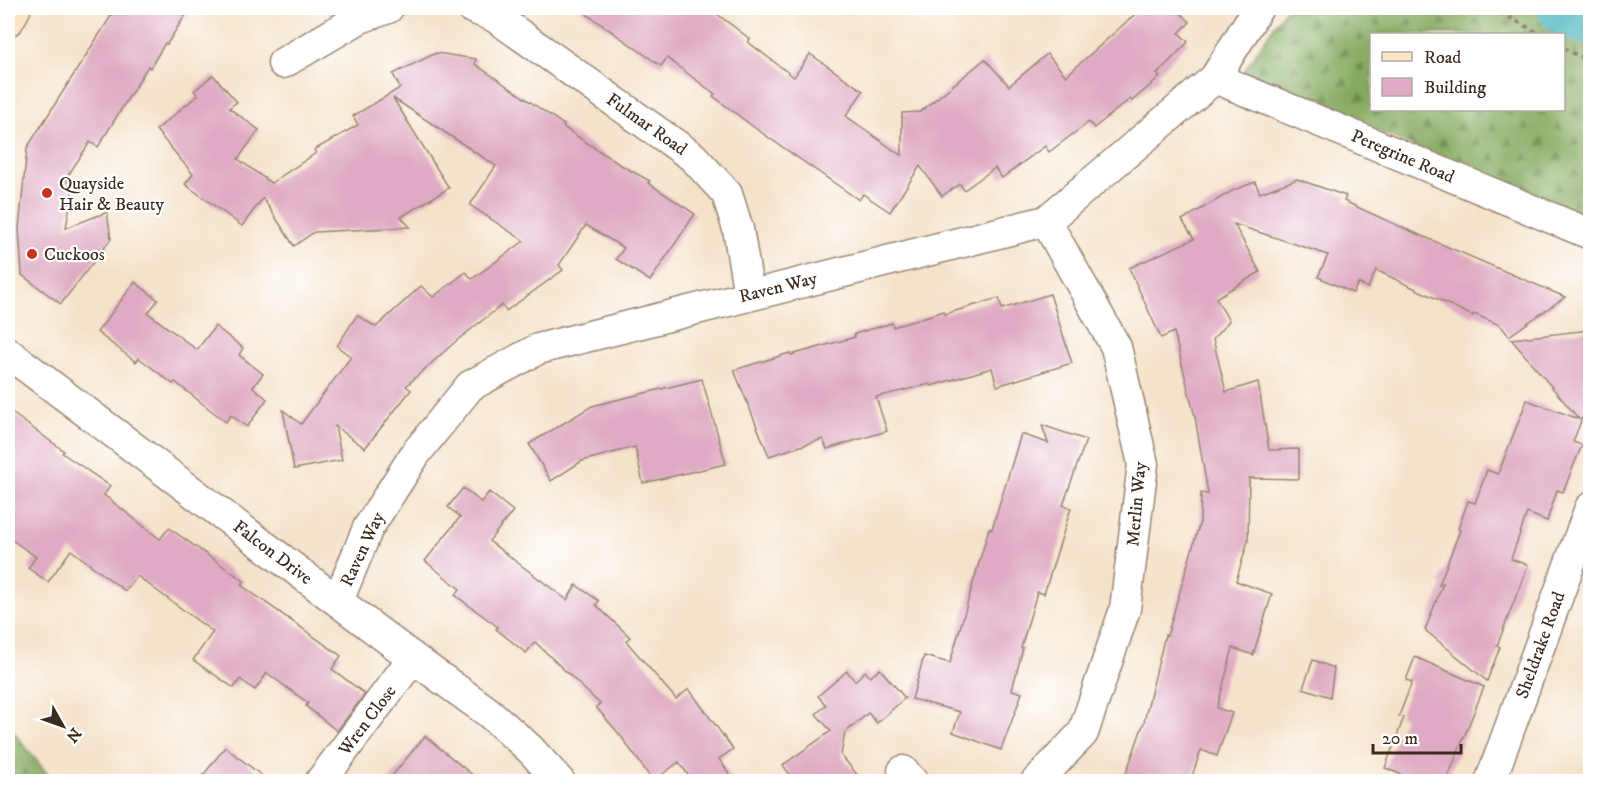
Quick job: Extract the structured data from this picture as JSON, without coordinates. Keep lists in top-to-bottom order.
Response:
{
  "streets": {
    "street": [
      "Fulmar Road",
      "Peregrine Road",
      "Raven Way",
      "Merlin Way",
      "Falcon Drive",
      "Sheldrake Road",
      "Wren Close"
    ]
  },
  "crossings": [
    ["Fulmar Road", "Raven Way"],
    ["Peregrine Road", "Raven Way"],
    ["Raven Way", "Merlin Way"],
    ["Raven Way", "Falcon Drive"],
    ["Falcon Drive", "Wren Close"]
  ],
  "places": ["Quayside Hair & Beauty", "Cuckoos"],
  "legend": ["Road", "Building"],
  "scale_bar": "20 m",
  "north": "bottom right"
}
